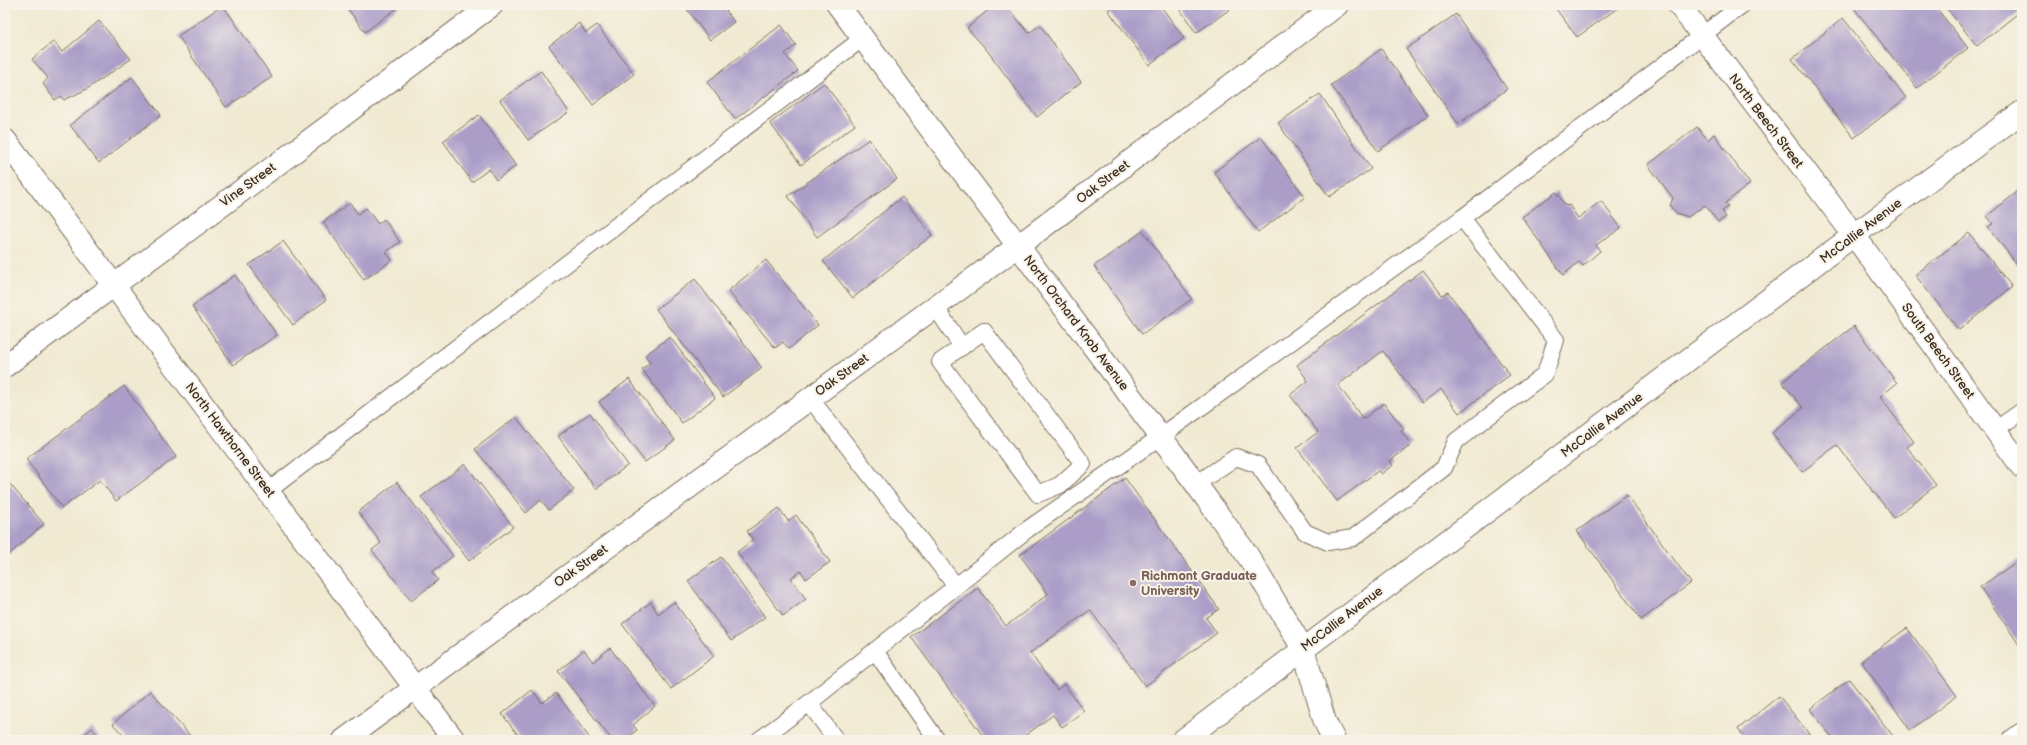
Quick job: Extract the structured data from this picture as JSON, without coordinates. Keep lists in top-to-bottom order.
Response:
{
  "streets": {
    "street": [
      "North Beech Street",
      "Oak Street",
      "Vine Street",
      "McCallie Avenue",
      "North Orchard Knob Avenue",
      "South Beech Street",
      "North Hawthorne Street"
    ]
  },
  "crossings": [
    ["North Beech Street", "McCallie Avenue"],
    ["North Beech Street", "South Beech Street"],
    ["Oak Street", "North Orchard Knob Avenue"],
    ["Oak Street", "North Hawthorne Street"],
    ["Vine Street", "North Hawthorne Street"],
    ["McCallie Avenue", "North Orchard Knob Avenue"],
    ["McCallie Avenue", "South Beech Street"]
  ],
  "places": ["Richmont Graduate University"]
}
